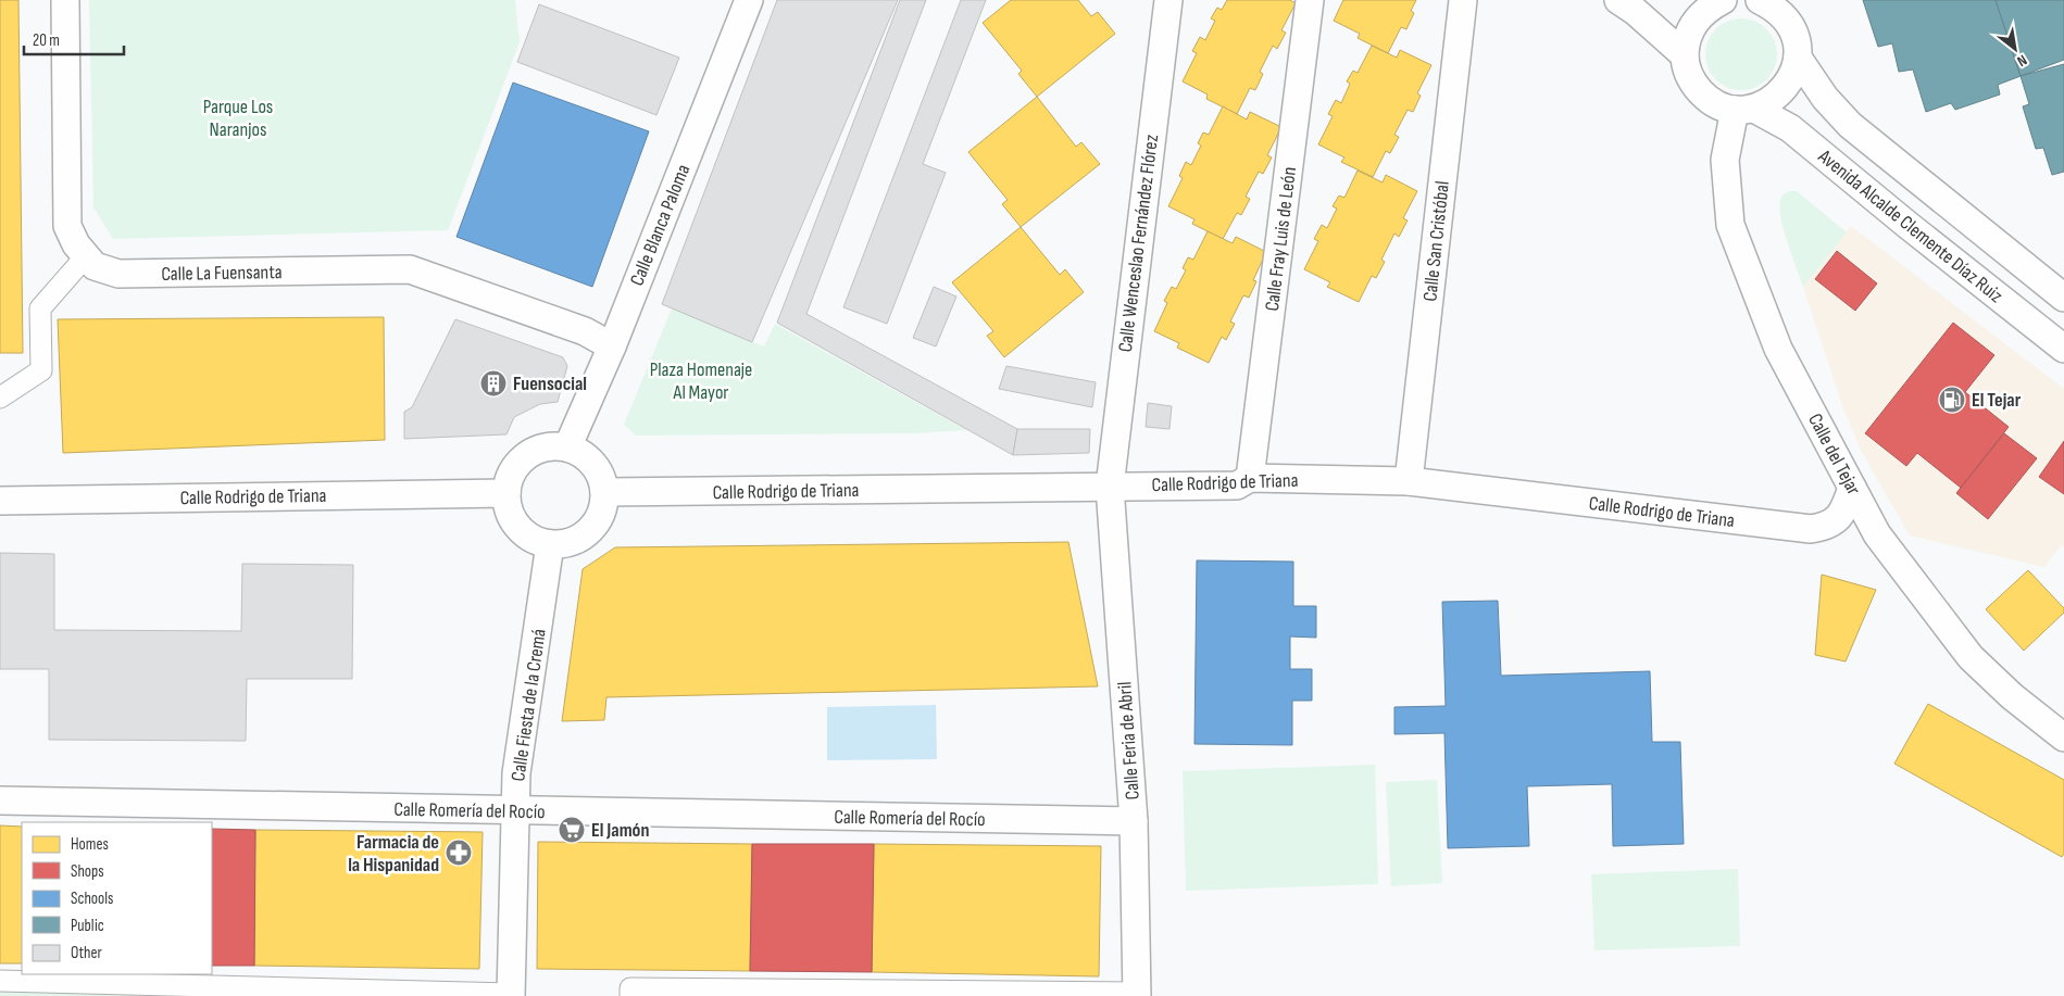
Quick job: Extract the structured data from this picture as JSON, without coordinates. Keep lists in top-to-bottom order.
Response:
{
  "streets": {
    "street": [
      "Calle Blanca Paloma",
      "Avenida Alcalde Clemente Díaz Ruiz",
      "Calle Fray Luis de León",
      "Calle San Cristóbal",
      "Calle Wenceslao Fernández Flórez",
      "Calle La Fuensanta",
      "Calle del Tejar",
      "Calle Rodrigo de Triana",
      "Calle Fiesta de la Cremá",
      "Calle Feria de Abril",
      "Calle Romería del Rocío"
    ]
  },
  "crossings": [
    ["Calle Blanca Paloma", "Calle La Fuensanta"],
    ["Calle Blanca Paloma", "Calle Rodrigo de Triana"],
    ["Calle Blanca Paloma", "Calle Fiesta de la Cremá"],
    ["Avenida Alcalde Clemente Díaz Ruiz", "Calle del Tejar"],
    ["Calle Fray Luis de León", "Calle Rodrigo de Triana"],
    ["Calle San Cristóbal", "Calle Rodrigo de Triana"],
    ["Calle Wenceslao Fernández Flórez", "Calle Rodrigo de Triana"],
    ["Calle Wenceslao Fernández Flórez", "Calle Feria de Abril"],
    ["Calle del Tejar", "Calle Rodrigo de Triana"],
    ["Calle Rodrigo de Triana", "Calle Fiesta de la Cremá"],
    ["Calle Rodrigo de Triana", "Calle Feria de Abril"],
    ["Calle Fiesta de la Cremá", "Calle Romería del Rocío"],
    ["Calle Feria de Abril", "Calle Romería del Rocío"]
  ],
  "parks": ["Parque Los Naranjos", "Plaza Homenaje Al Mayor"],
  "places": {
    "building": ["Fuensocial"],
    "fuel station": ["El Tejar"],
    "supermarket": ["El Jamón"],
    "pharmacy": ["Farmacia de la Hispanidad"]
  },
  "legend": [
    "Homes",
    "Shops",
    "Schools",
    "Public",
    "Other"
  ],
  "scale_bar": "20 m",
  "north": "bottom right"
}
